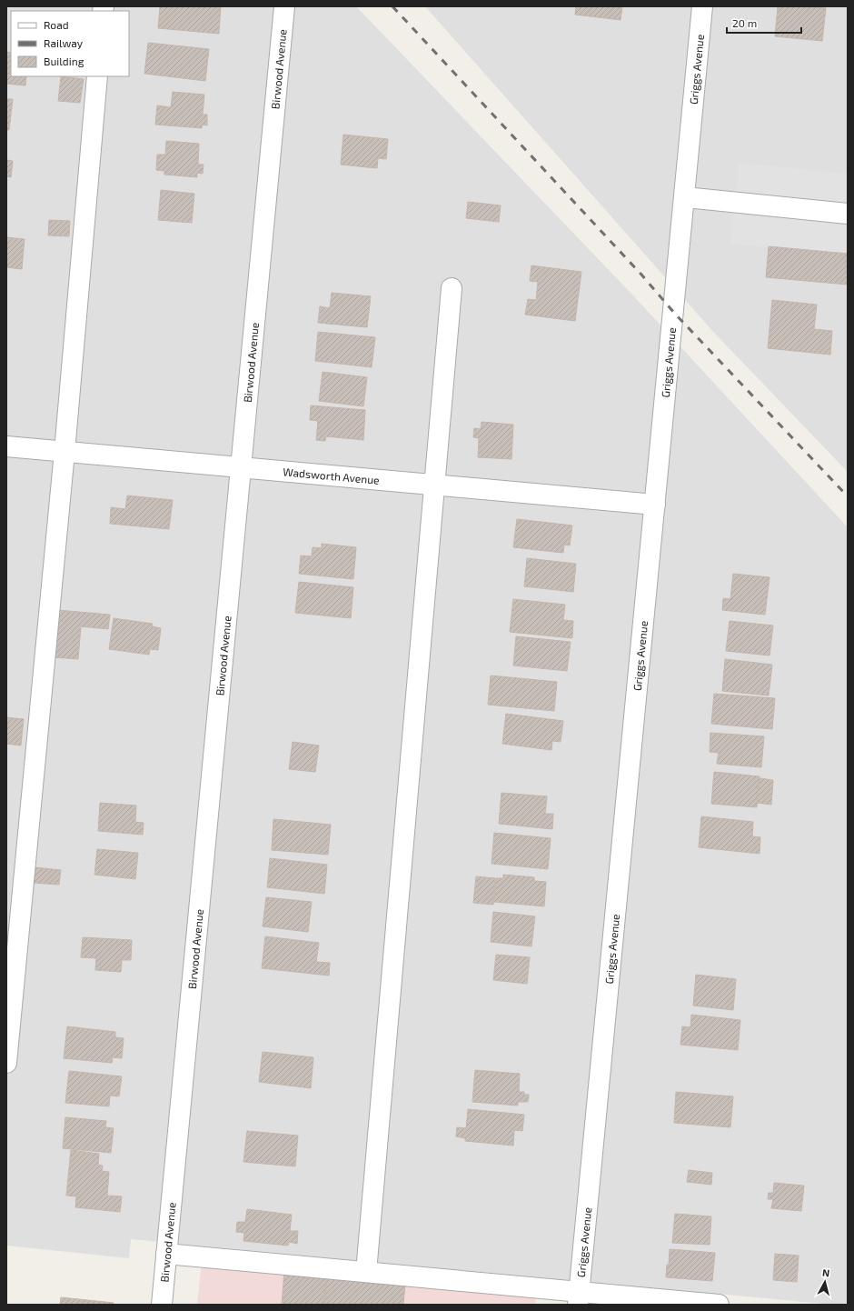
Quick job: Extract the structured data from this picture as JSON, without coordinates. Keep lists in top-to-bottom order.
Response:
{
  "streets": {
    "street": ["Birwood Avenue", "Griggs Avenue", "Wadsworth Avenue"]
  },
  "crossings": [
    ["Birwood Avenue", "Wadsworth Avenue"],
    ["Griggs Avenue", "Wadsworth Avenue"]
  ],
  "legend": ["Road", "Railway", "Building"],
  "scale_bar": "20 m",
  "north": "top"
}
